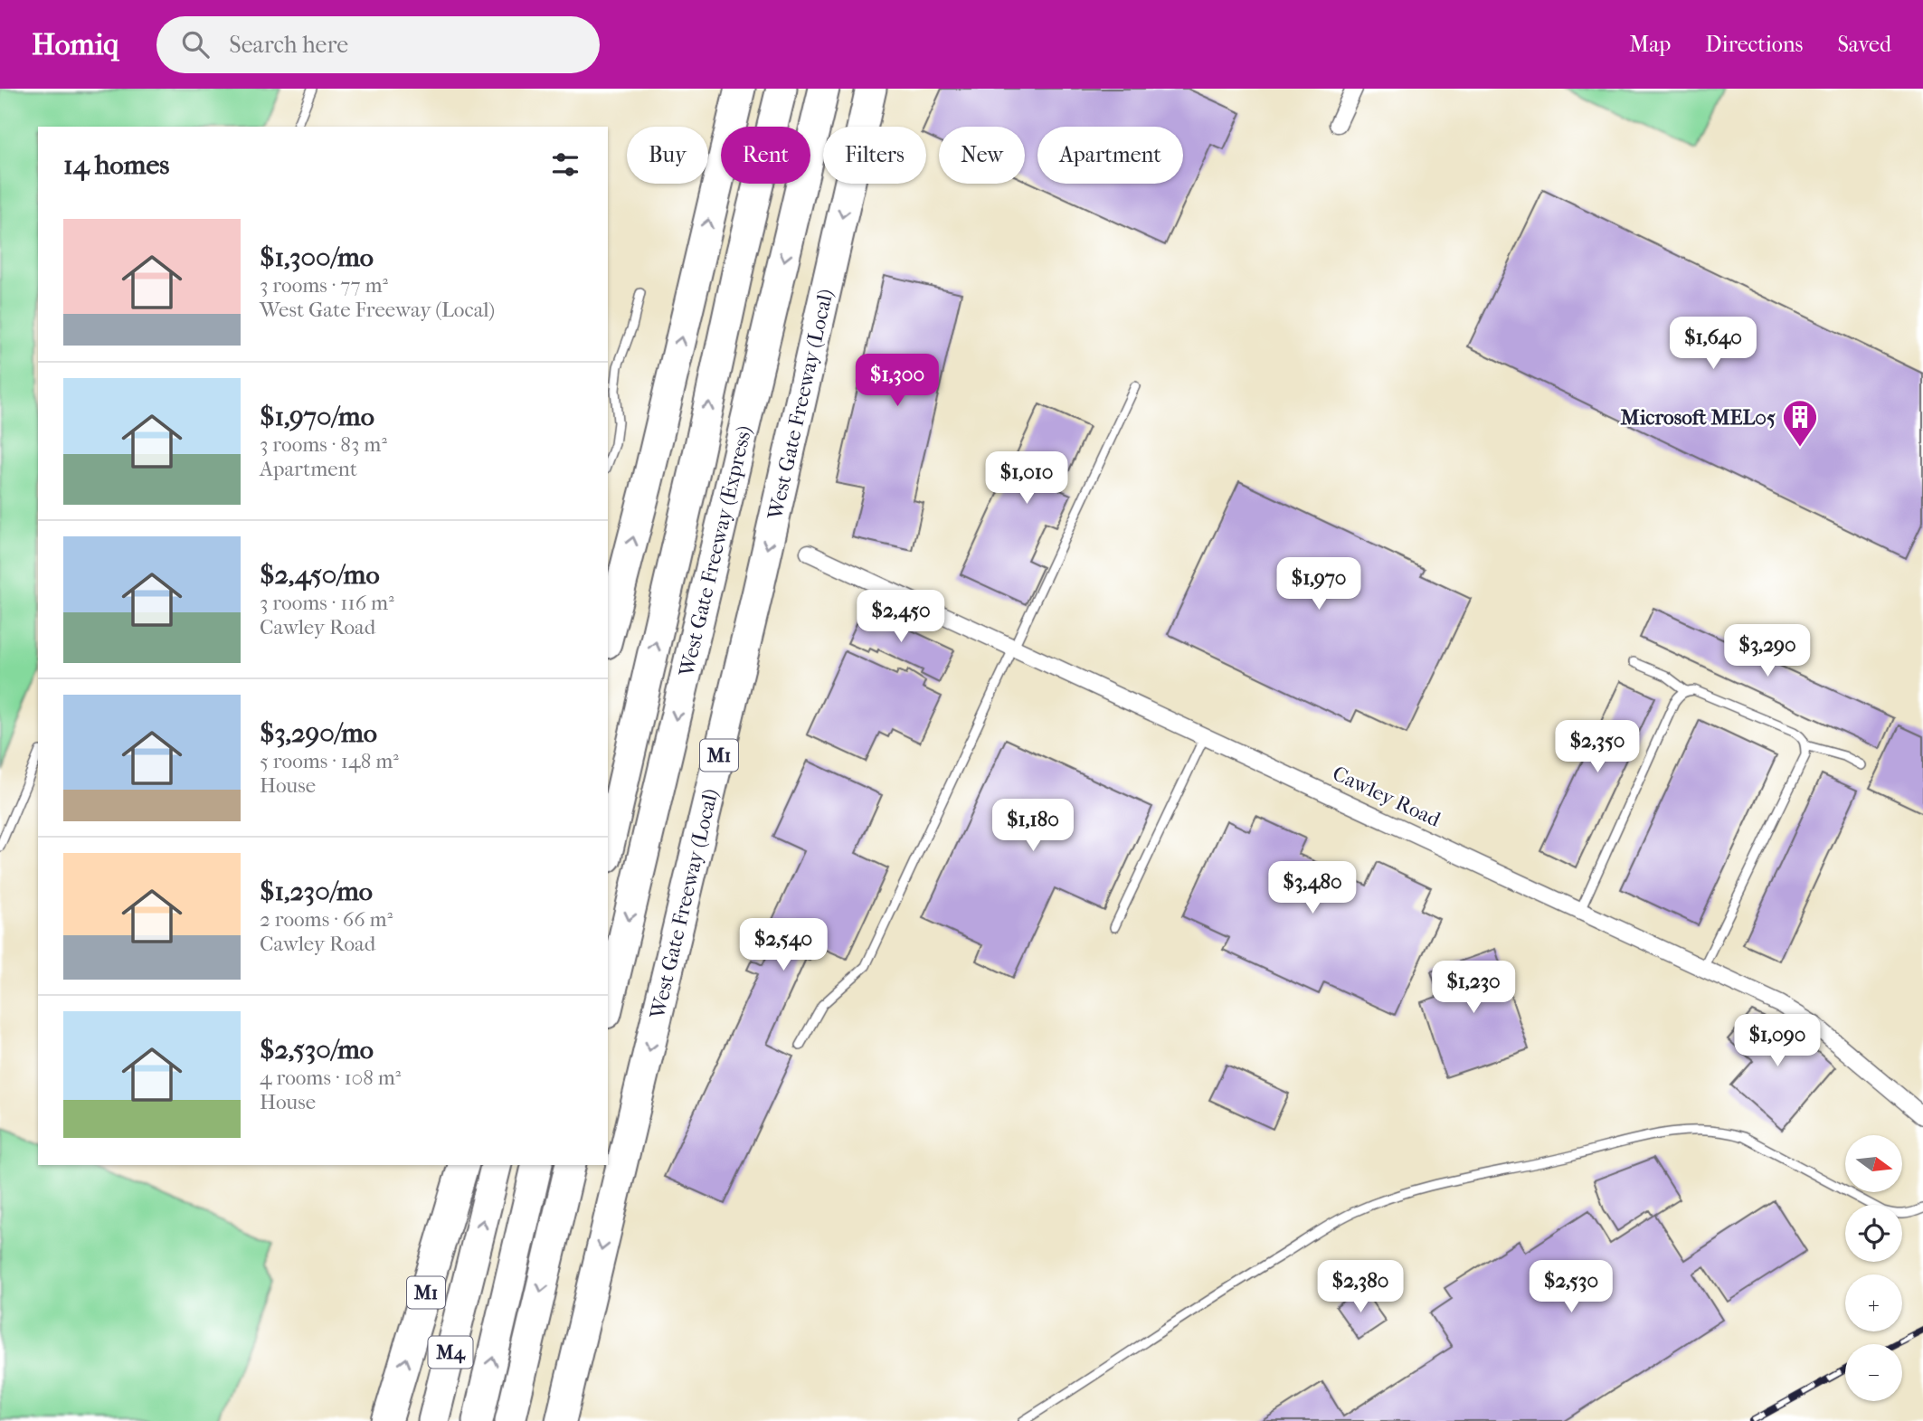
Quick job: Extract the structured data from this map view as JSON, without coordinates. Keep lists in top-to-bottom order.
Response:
{
  "streets": {
    "highway": [
      "West Gate Freeway (Local)",
      "West Gate Freeway (Express)",
      "M1",
      "M4"
    ],
    "street": ["Cawley Road"]
  },
  "places": {
    "building": ["Microsoft MEL05"]
  },
  "north": "right",
  "page": {
    "header": "Homiq",
    "search": "Search here",
    "nav": ["Map", "Directions", "Saved"],
    "chip": [
      "Buy",
      "Rent",
      "Filters",
      "New",
      "Apartment"
    ],
    "heading": "14 homes",
    "list": [
      {
        "name": "$1,300/mo",
        "note": "3 rooms · 77 m² · West Gate Freeway (Local)"
      },
      {
        "name": "$1,970/mo",
        "note": "3 rooms · 83 m² · Apartment"
      },
      {
        "name": "$2,450/mo",
        "note": "3 rooms · 116 m² · Cawley Road"
      },
      {
        "name": "$3,290/mo",
        "note": "5 rooms · 148 m² · House"
      },
      {
        "name": "$1,230/mo",
        "note": "2 rooms · 66 m² · Cawley Road"
      },
      {
        "name": "$2,530/mo",
        "note": "4 rooms · 108 m² · House"
      }
    ],
    "price": [
      "$1,640",
      "$1,300",
      "$1,010",
      "$1,970",
      "$2,450",
      "$3,290",
      "$2,350",
      "$1,180",
      "$3,480",
      "$2,540",
      "$1,230",
      "$1,090",
      "$2,380",
      "$2,530"
    ],
    "map_buttons": ["+", "−"]
  }
}
